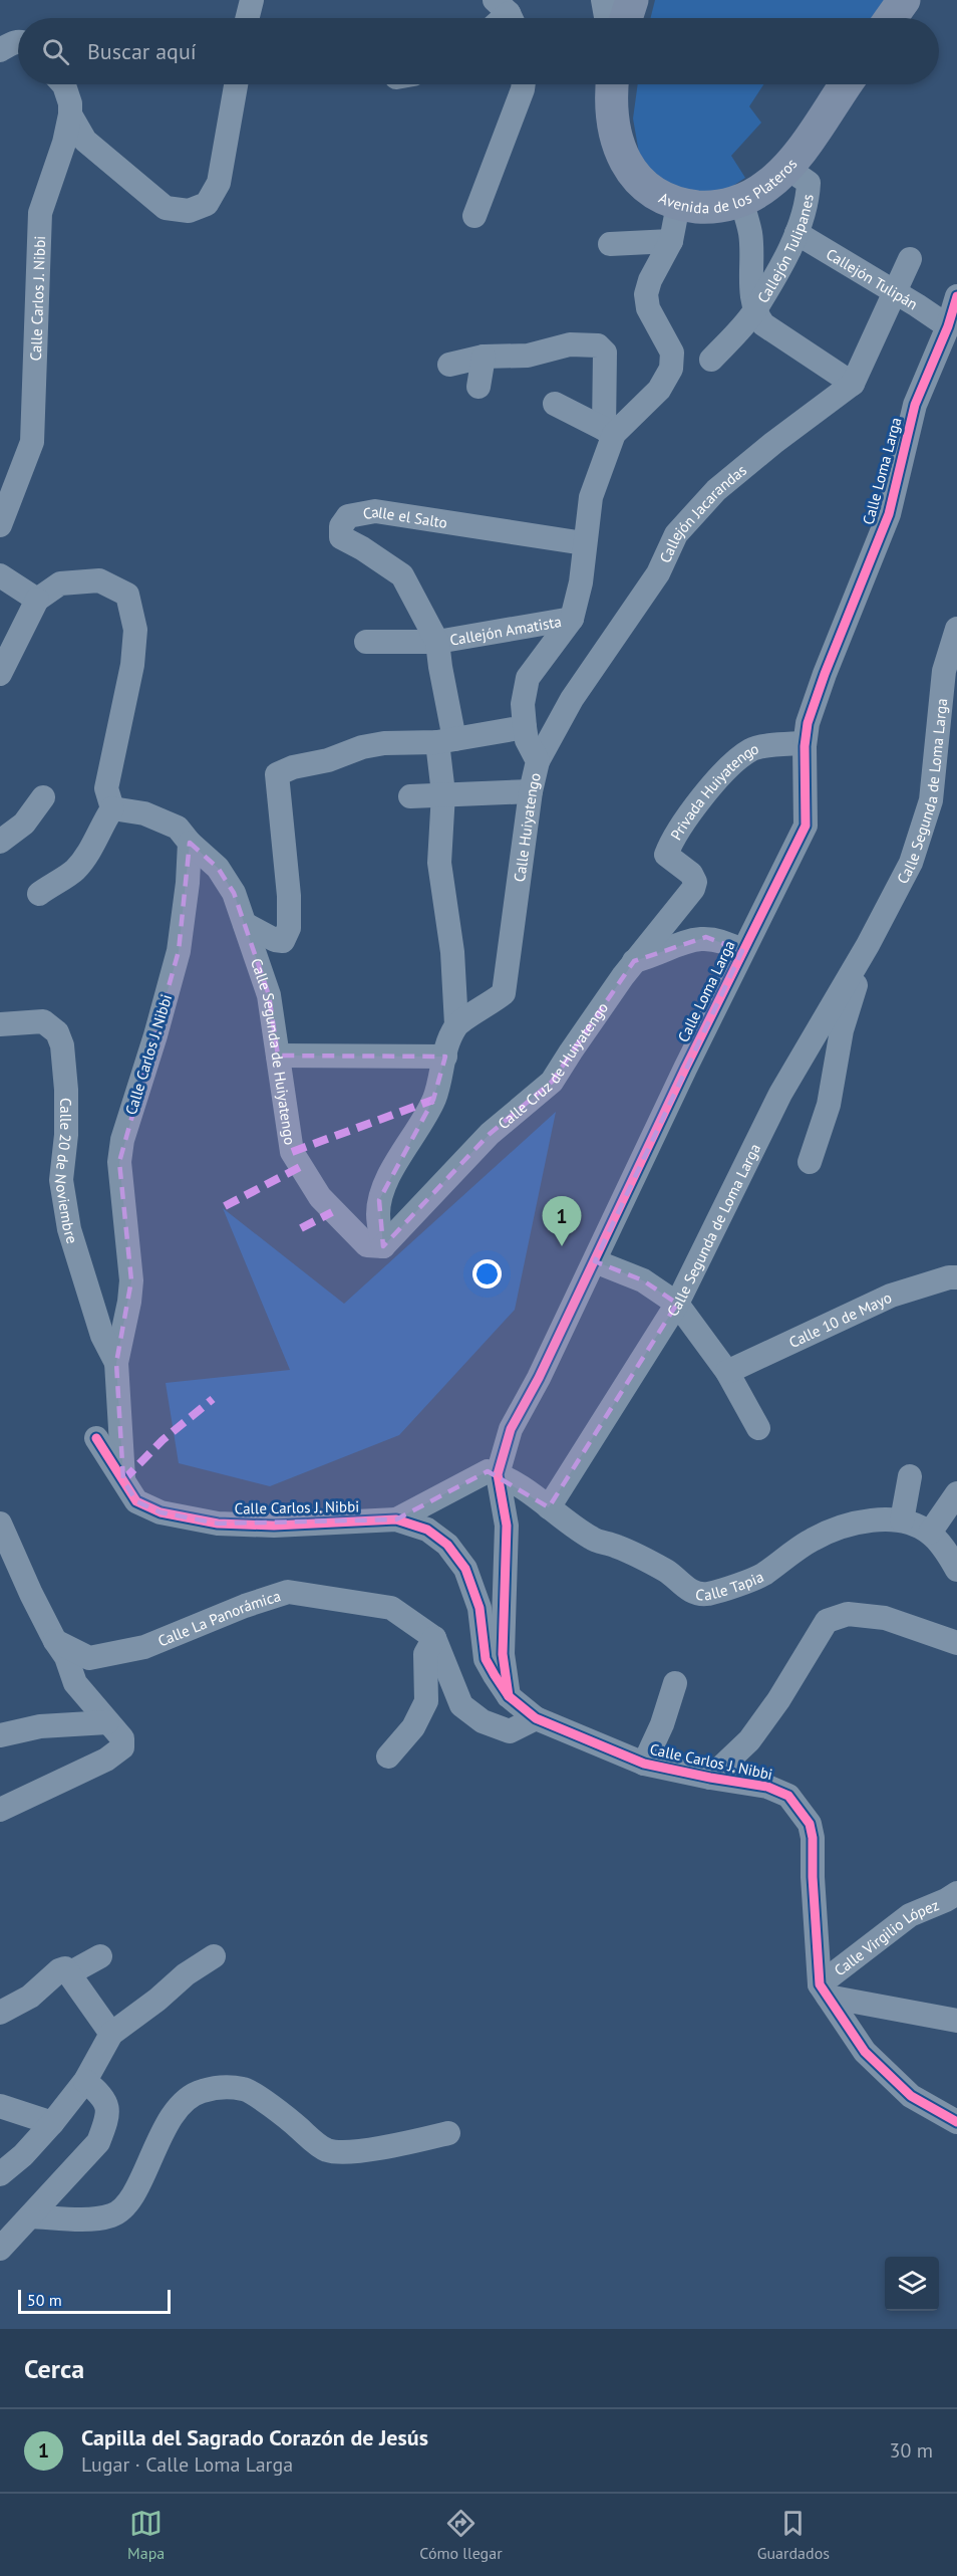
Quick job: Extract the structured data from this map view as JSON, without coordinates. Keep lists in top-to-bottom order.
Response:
{
  "streets": {
    "main road": ["Avenida de los Plateros"],
    "street": [
      "Callejón Tulipanes",
      "Callejón Tulipán",
      "Calle Carlos J. Nibbi",
      "Calle Loma Larga",
      "Callejón Jacarandas",
      "Calle el Salto",
      "Callejón Amatista",
      "Calle Segunda de Loma Larga",
      "Privada Huiyatengo",
      "Calle Huiyatengo",
      "Calle Segunda de Huiyatengo",
      "Calle Cruz de Huiyatengo",
      "Calle 20 de Noviembre",
      "Calle 10 de Mayo",
      "Calle Tapia",
      "Calle La Panorámica",
      "Calle Virgilio López"
    ]
  },
  "crossings": [
    ["Avenida de los Plateros", "Callejón Tulipanes"],
    ["Avenida de los Plateros", "Calle Huiyatengo"],
    ["Callejón Tulipanes", "Callejón Tulipán"],
    ["Callejón Tulipán", "Calle Loma Larga"],
    ["Callejón Tulipán", "Callejón Jacarandas"],
    ["Calle Carlos J. Nibbi", "Calle Loma Larga"],
    ["Calle Carlos J. Nibbi", "Calle 20 de Noviembre"],
    ["Calle Carlos J. Nibbi", "Calle Virgilio López"],
    ["Calle Loma Larga", "Privada Huiyatengo"],
    ["Calle Loma Larga", "Calle Tapia"],
    ["Callejón Jacarandas", "Calle Huiyatengo"],
    ["Calle el Salto", "Callejón Amatista"],
    ["Calle el Salto", "Calle Huiyatengo"],
    ["Callejón Amatista", "Calle Huiyatengo"],
    ["Calle Segunda de Loma Larga", "Calle Tapia"],
    ["Privada Huiyatengo", "Calle Cruz de Huiyatengo"],
    ["Calle Segunda de Huiyatengo", "Calle Cruz de Huiyatengo"]
  ],
  "scale_bar": "50 m",
  "page": {
    "search": "Buscar aquí",
    "pins": "1",
    "scale": "50 m",
    "heading": "Cerca",
    "list": [
      {
        "mark": "1",
        "name": "Capilla del Sagrado Corazón de Jesús",
        "note": "Lugar · Calle Loma Larga",
        "value": "30 m"
      }
    ],
    "nav": ["Mapa", "Cómo llegar", "Guardados"]
  }
}
